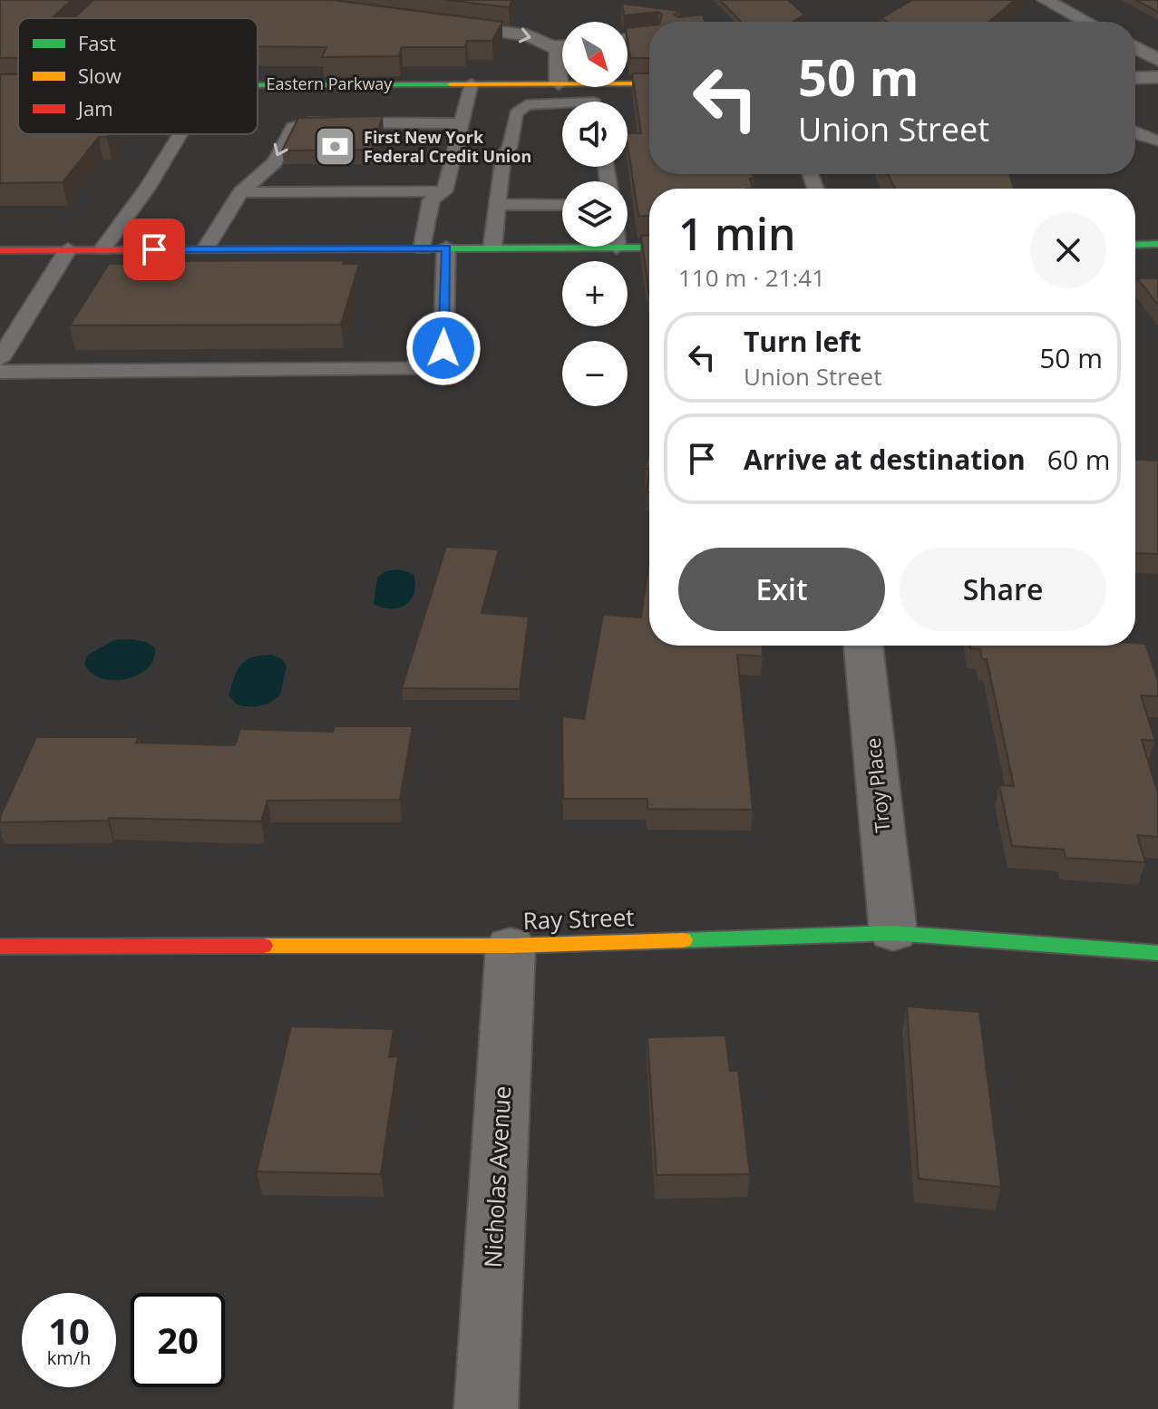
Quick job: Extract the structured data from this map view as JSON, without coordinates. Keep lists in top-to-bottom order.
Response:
{
  "streets": {
    "street": [
      "Eastern Parkway",
      "Troy Place",
      "Ray Street",
      "Nicholas Avenue"
    ]
  },
  "crossings": [
    ["Troy Place", "Ray Street"],
    ["Ray Street", "Nicholas Avenue"]
  ],
  "places": {
    "bank": ["First New York Federal Credit Union"]
  },
  "legend": ["Fast", "Slow", "Jam"],
  "north": "bottom right",
  "page": {
    "map_buttons": ["+", "−"],
    "turn": ["50 m", "Union Street"],
    "heading": ["1 min", "110 m · 21:41"],
    "list": [
      {
        "name": "Turn left",
        "note": "Union Street",
        "value": "50 m"
      },
      {
        "name": "Arrive at destination",
        "value": "60 m"
      }
    ],
    "buttons": ["Exit", "Share"],
    "speed": "10 km/h",
    "limit": "20"
  }
}
